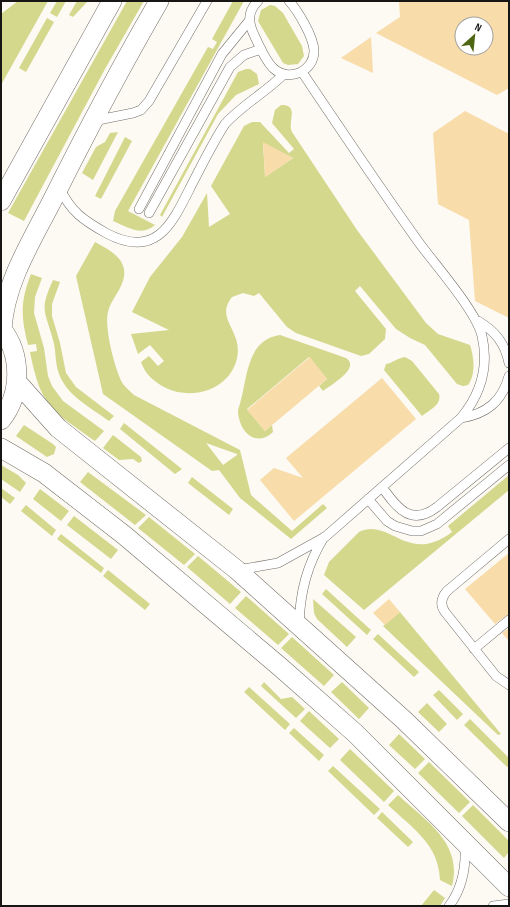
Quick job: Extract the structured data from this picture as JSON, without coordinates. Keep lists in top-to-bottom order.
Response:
{
  "north": "top right"
}
